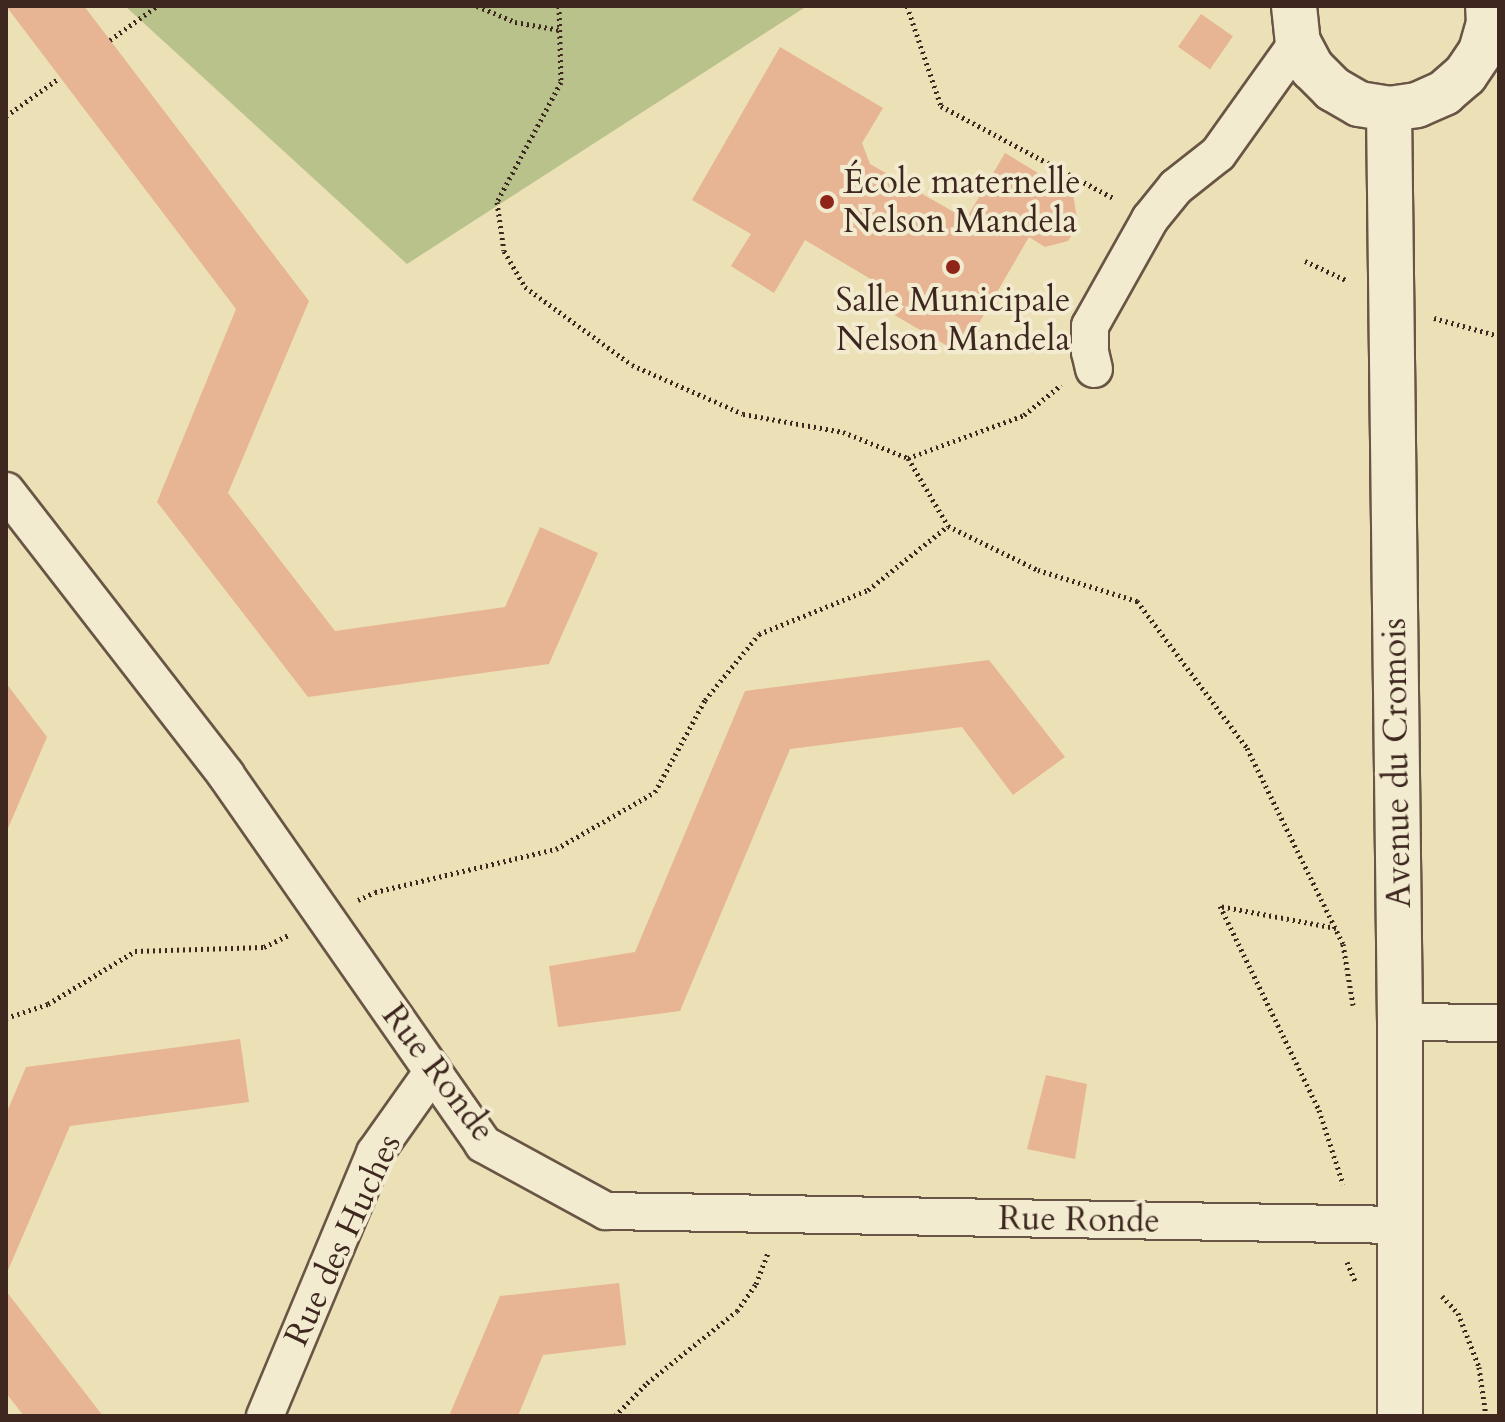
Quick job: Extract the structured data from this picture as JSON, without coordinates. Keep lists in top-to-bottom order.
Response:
{
  "streets": {
    "street": ["Avenue du Cromois", "Rue Ronde", "Rue des Huches"]
  },
  "crossings": [
    ["Avenue du Cromois", "Rue Ronde"],
    ["Rue Ronde", "Rue des Huches"]
  ],
  "places": ["École maternelle Nelson Mandela", "Salle Municipale Nelson Mandela"]
}
